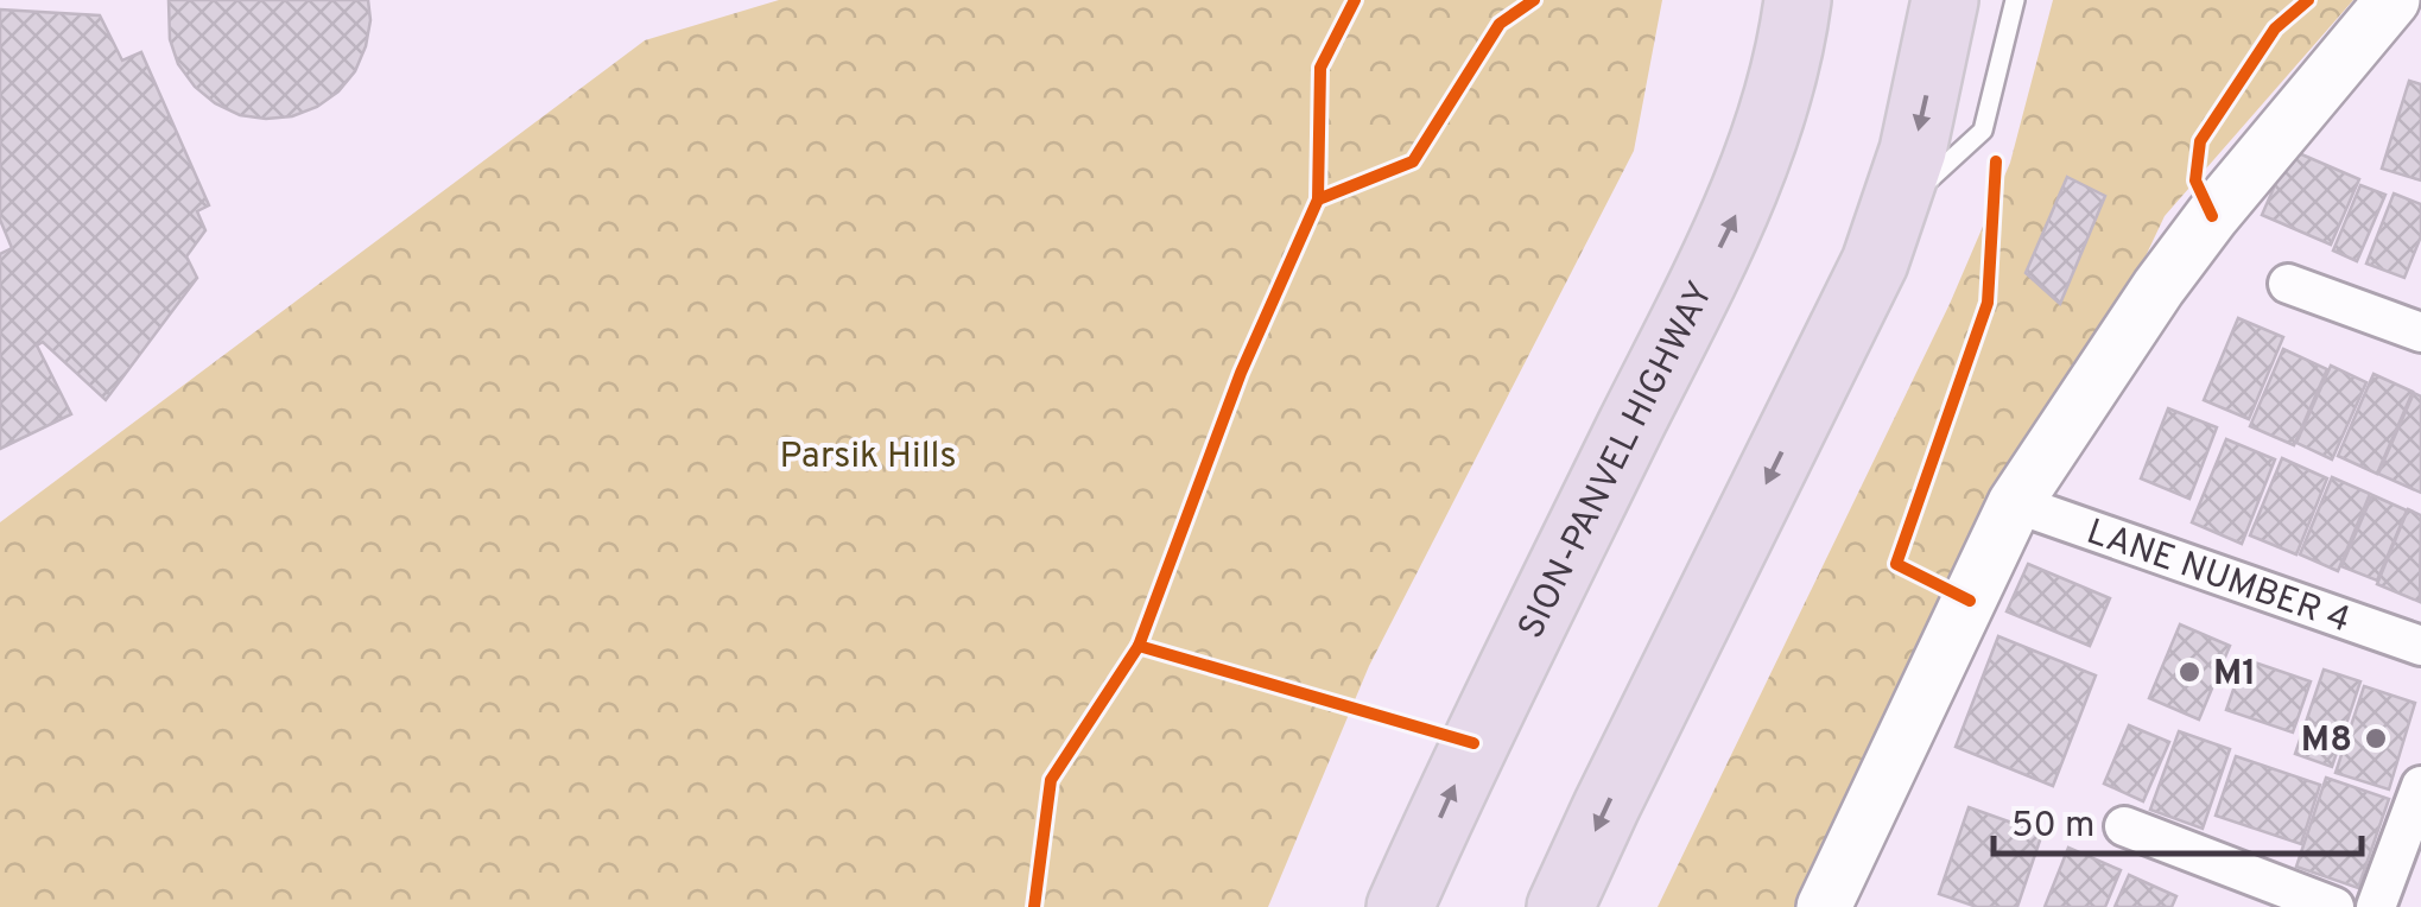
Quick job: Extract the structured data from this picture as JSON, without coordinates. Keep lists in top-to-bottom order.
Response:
{
  "streets": {
    "highway": ["SION-PANVEL HIGHWAY"],
    "street": ["LANE NUMBER 4"]
  },
  "parks": ["Parsik Hills"],
  "places": ["M1", "M8"],
  "scale_bar": "50 m"
}
